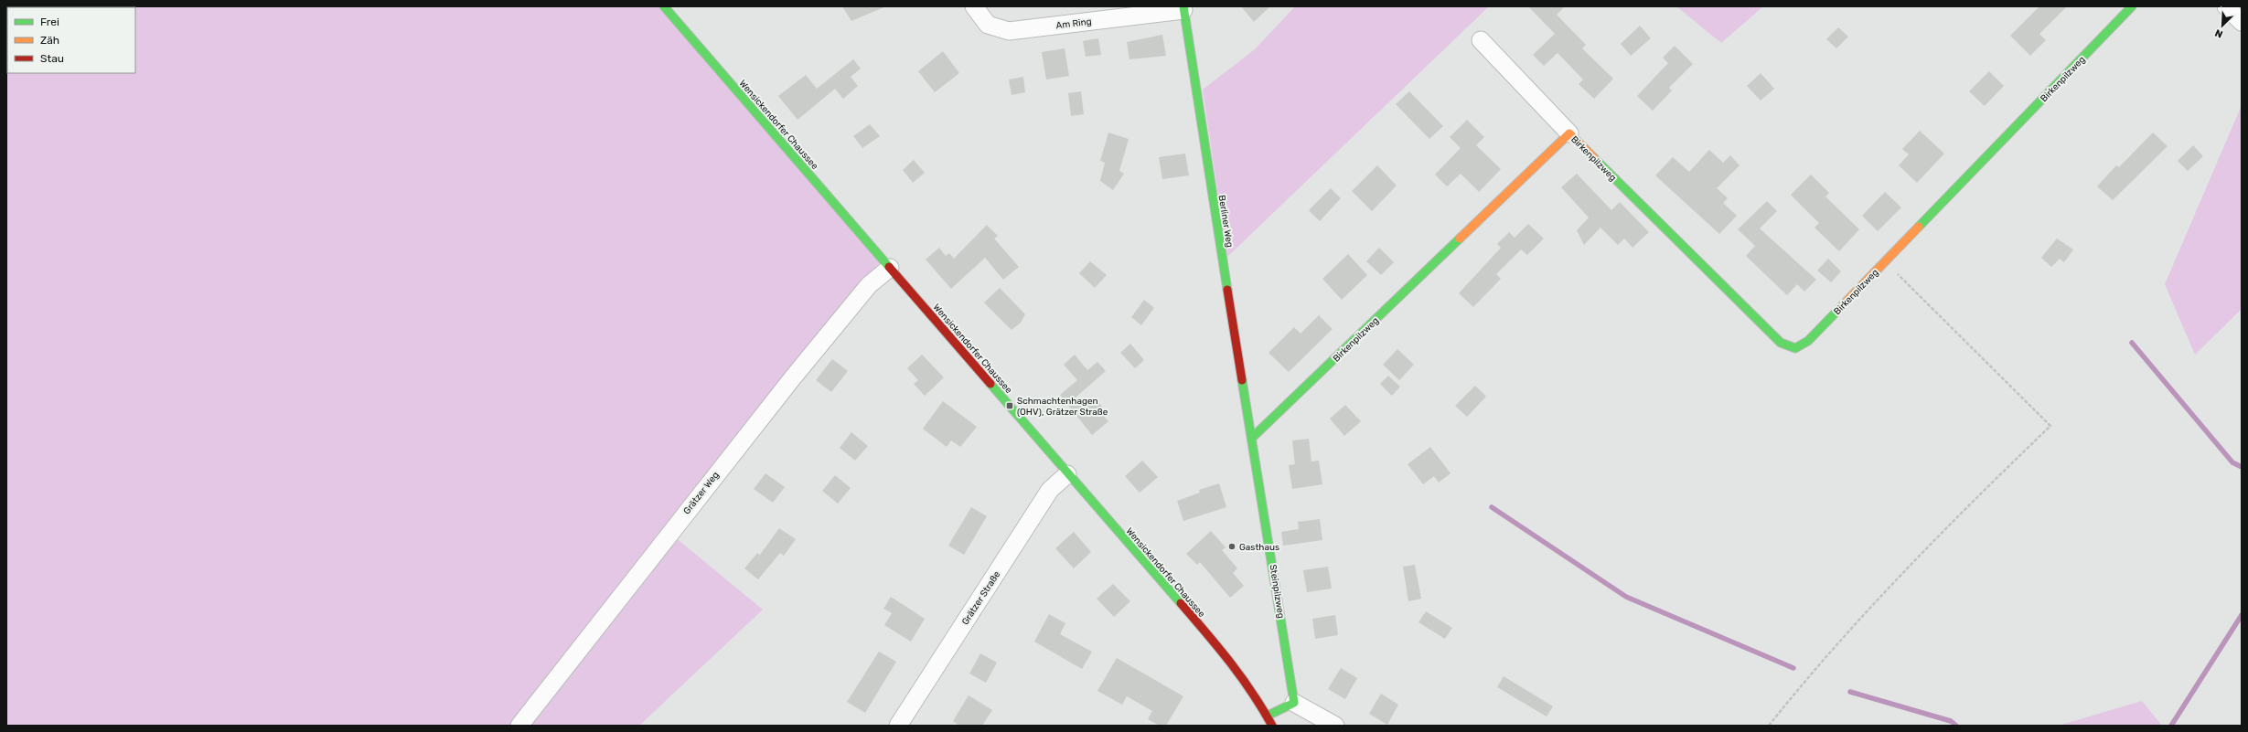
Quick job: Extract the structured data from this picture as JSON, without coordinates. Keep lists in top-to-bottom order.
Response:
{
  "streets": {
    "street": [
      "Am Ring",
      "Birkenpilzweg",
      "Wensickendorfer Chaussee",
      "Berliner Weg",
      "Grätzer Weg",
      "Steinpilzweg",
      "Grätzer Straße"
    ]
  },
  "crossings": [
    ["Am Ring", "Berliner Weg"],
    ["Birkenpilzweg", "Berliner Weg"],
    ["Birkenpilzweg", "Steinpilzweg"],
    ["Wensickendorfer Chaussee", "Grätzer Weg"],
    ["Wensickendorfer Chaussee", "Grätzer Straße"],
    ["Berliner Weg", "Steinpilzweg"]
  ],
  "places": {
    "transit": ["Schmachtenhagen (OHV), Grätzer Straße"],
    "other": ["Gasthaus"]
  },
  "legend": ["Frei", "Zäh", "Stau"],
  "north": "bottom left"
}
